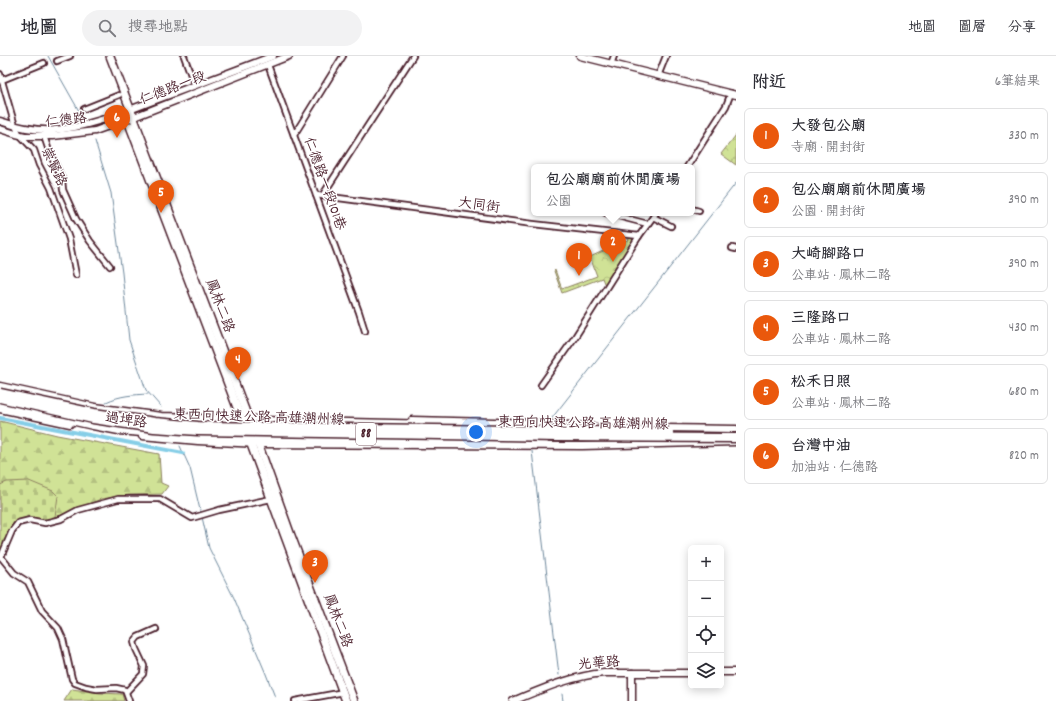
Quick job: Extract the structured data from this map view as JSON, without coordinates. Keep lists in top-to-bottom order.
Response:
{
  "streets": {
    "highway": ["東西向快速公路 高雄潮州線", "88"],
    "main road": [
      "仁德路一段",
      "仁德路",
      "鳳林二路",
      "過埤路",
      "光華路"
    ],
    "street": ["崇賢路", "仁德路一段101巷", "大同街"]
  },
  "crossings": [
    ["仁德路一段", "仁德路"],
    ["仁德路一段", "仁德路一段101巷"],
    ["仁德路一段", "鳳林二路"],
    ["仁德路", "崇賢路"],
    ["仁德路", "鳳林二路"],
    ["仁德路一段101巷", "大同街"],
    ["鳳林二路", "過埤路"],
    ["東西向快速公路 高雄潮州線", "過埤路"]
  ],
  "page": {
    "header": "地圖",
    "search": "搜尋地點",
    "nav": ["地圖", "圖層", "分享"],
    "heading": ["附近", "6筆結果"],
    "pins": [
      "6",
      "5",
      "2",
      "1",
      "4",
      "3"
    ],
    "list": [
      {
        "mark": "1",
        "name": "大發包公廟",
        "note": "寺廟 · 開封街",
        "value": "330 m"
      },
      {
        "mark": "2",
        "name": "包公廟廟前休閒廣場",
        "note": "公園 · 開封街",
        "value": "390 m"
      },
      {
        "mark": "3",
        "name": "大崎腳路口",
        "note": "公車站 · 鳳林二路",
        "value": "390 m"
      },
      {
        "mark": "4",
        "name": "三隆路口",
        "note": "公車站 · 鳳林二路",
        "value": "430 m"
      },
      {
        "mark": "5",
        "name": "松禾日照",
        "note": "公車站 · 鳳林二路",
        "value": "680 m"
      },
      {
        "mark": "6",
        "name": "台灣中油",
        "note": "加油站 · 仁德路",
        "value": "820 m"
      }
    ],
    "popup": ["包公廟廟前休閒廣場", "公園"],
    "map_buttons": ["+", "−"]
  }
}
